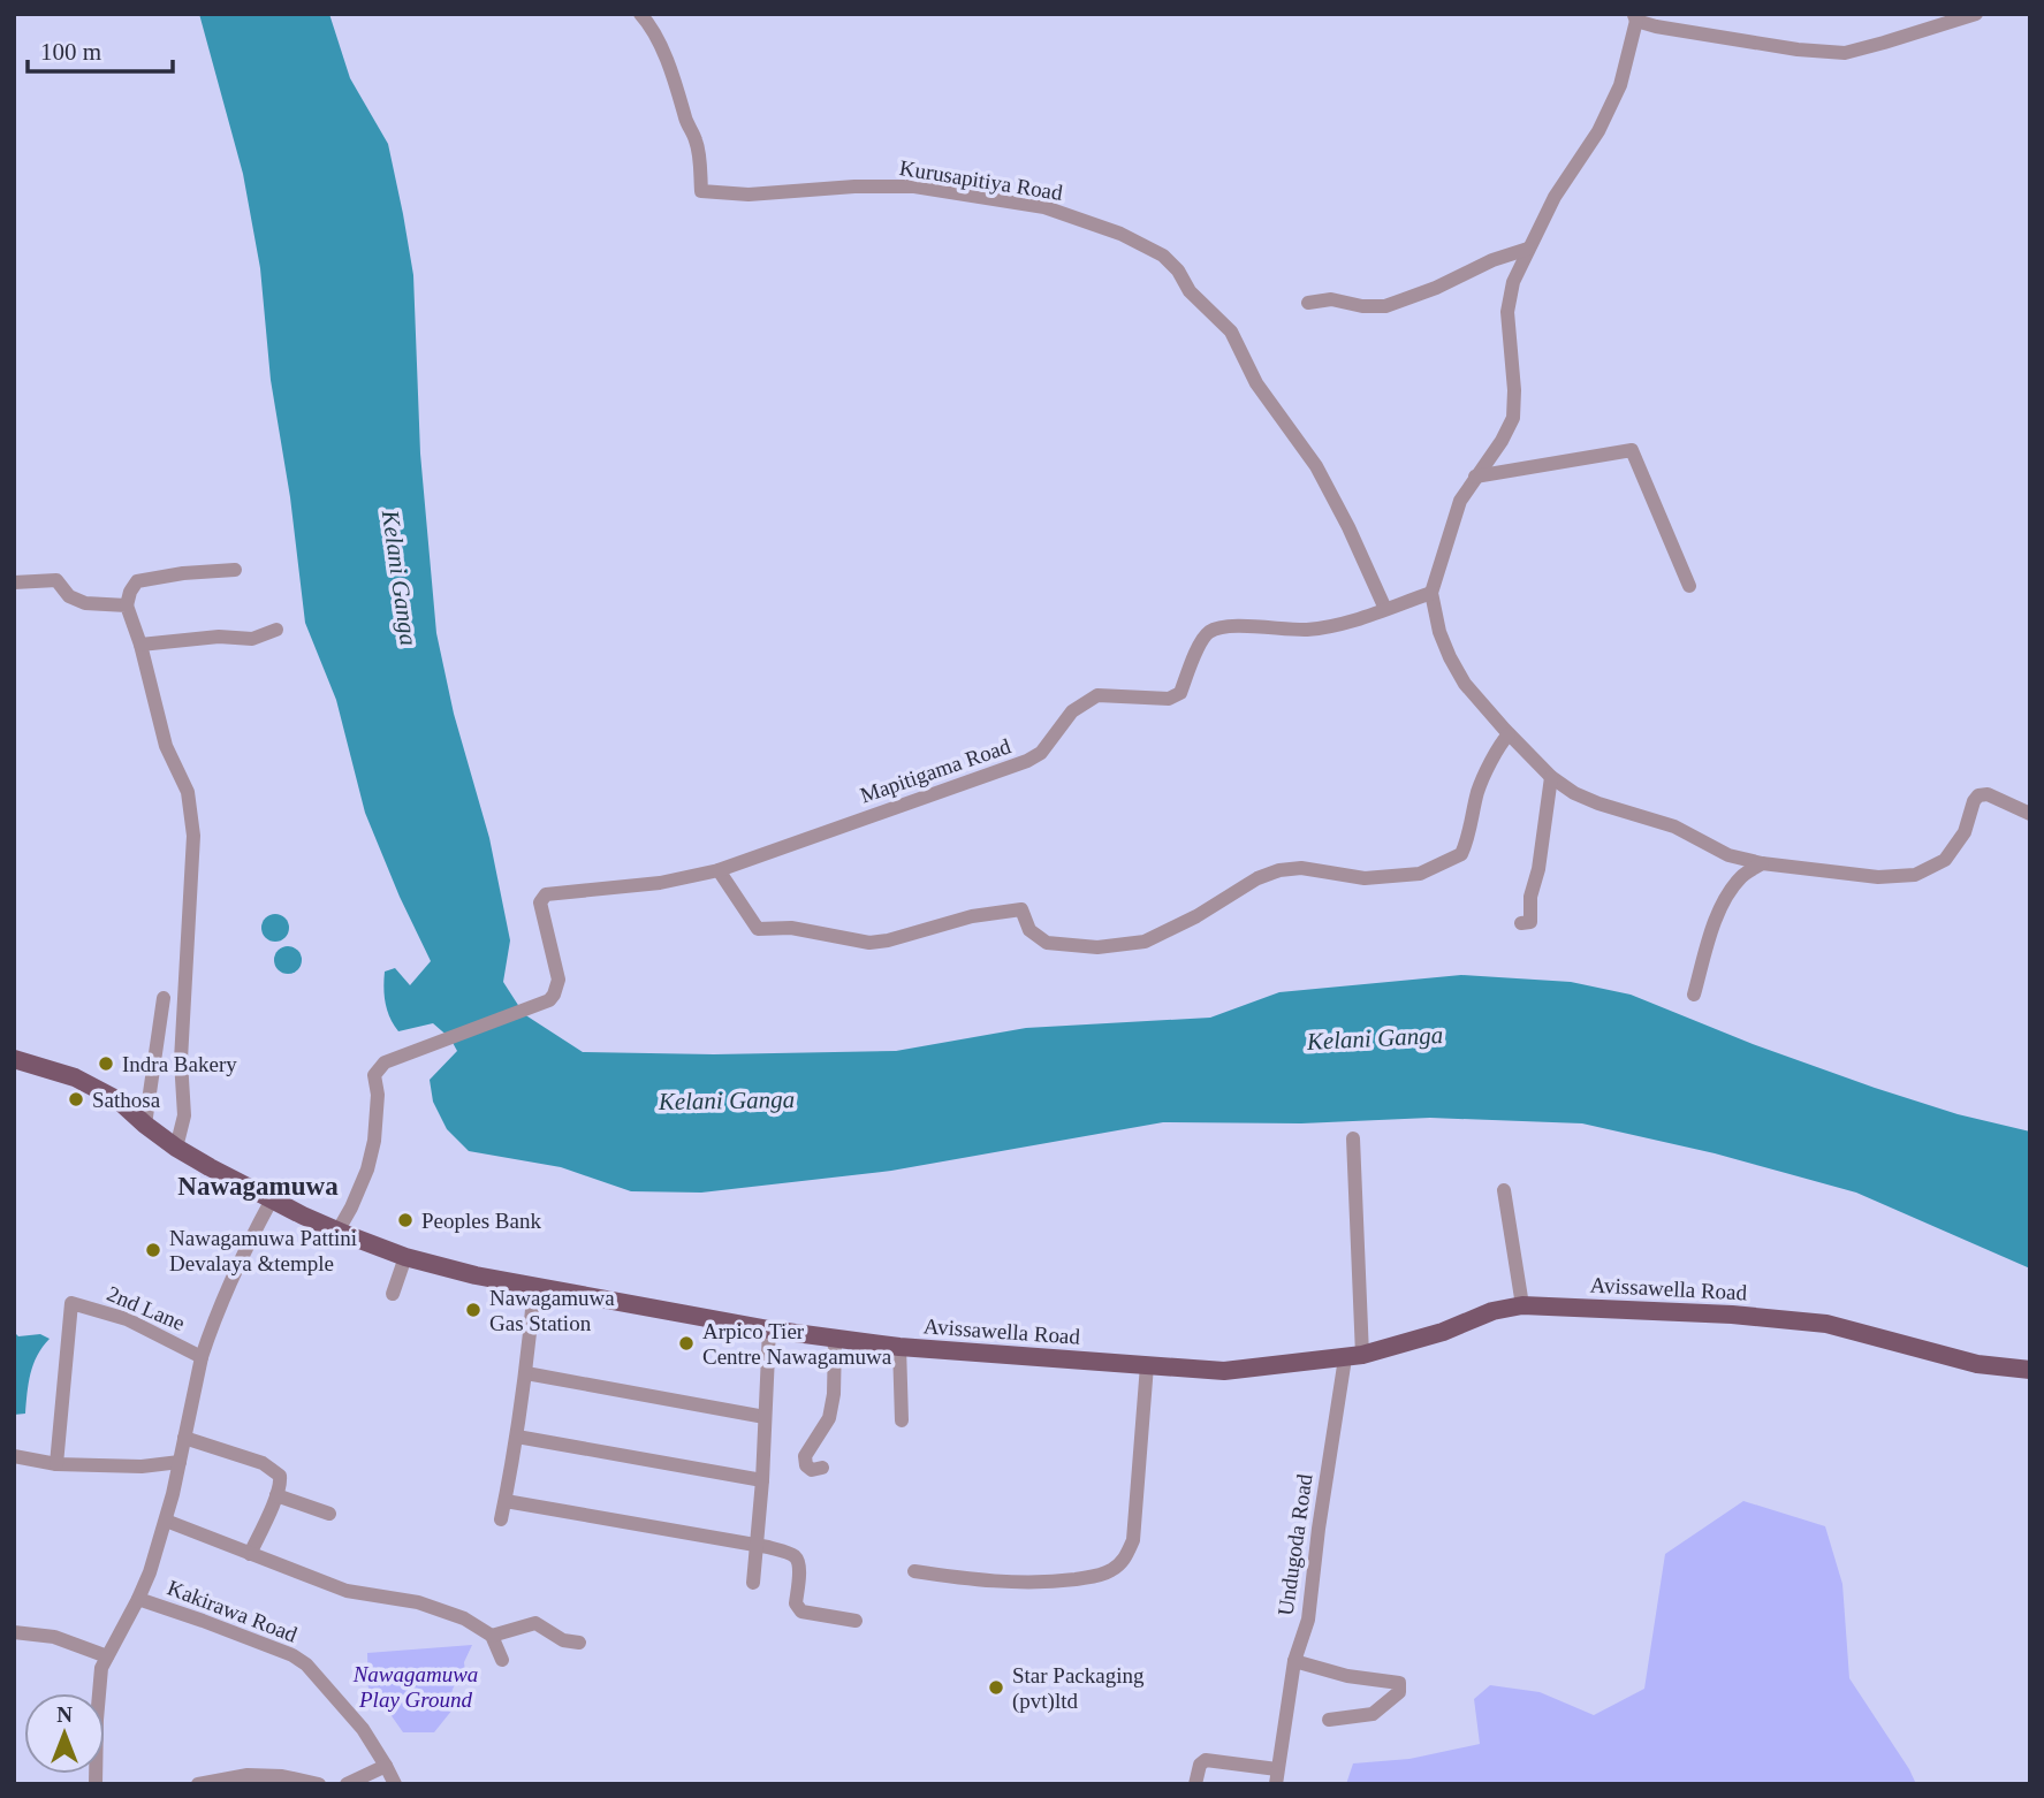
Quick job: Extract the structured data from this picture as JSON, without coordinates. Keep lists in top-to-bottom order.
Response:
{
  "streets": {
    "main road": ["Avissawella Road"],
    "street": [
      "Kurusapitiya Road",
      "Mapitigama Road",
      "2nd Lane",
      "Undugoda Road",
      "Kakirawa Road"
    ]
  },
  "crossings": [
    ["Kurusapitiya Road", "Mapitigama Road"],
    ["Mapitigama Road", "Avissawella Road"],
    ["Avissawella Road", "Undugoda Road"]
  ],
  "districts": ["Nawagamuwa"],
  "water": ["Kelani Ganga"],
  "parks": ["Nawagamuwa Play Ground"],
  "places": [
    "Indra Bakery",
    "Sathosa",
    "Peoples Bank",
    "Nawagamuwa Pattini Devalaya &temple",
    "Nawagamuwa Gas Station",
    "Arpico Tier Centre Nawagamuwa",
    "Star Packaging (pvt)ltd"
  ],
  "scale_bar": "100 m",
  "north": "top"
}
